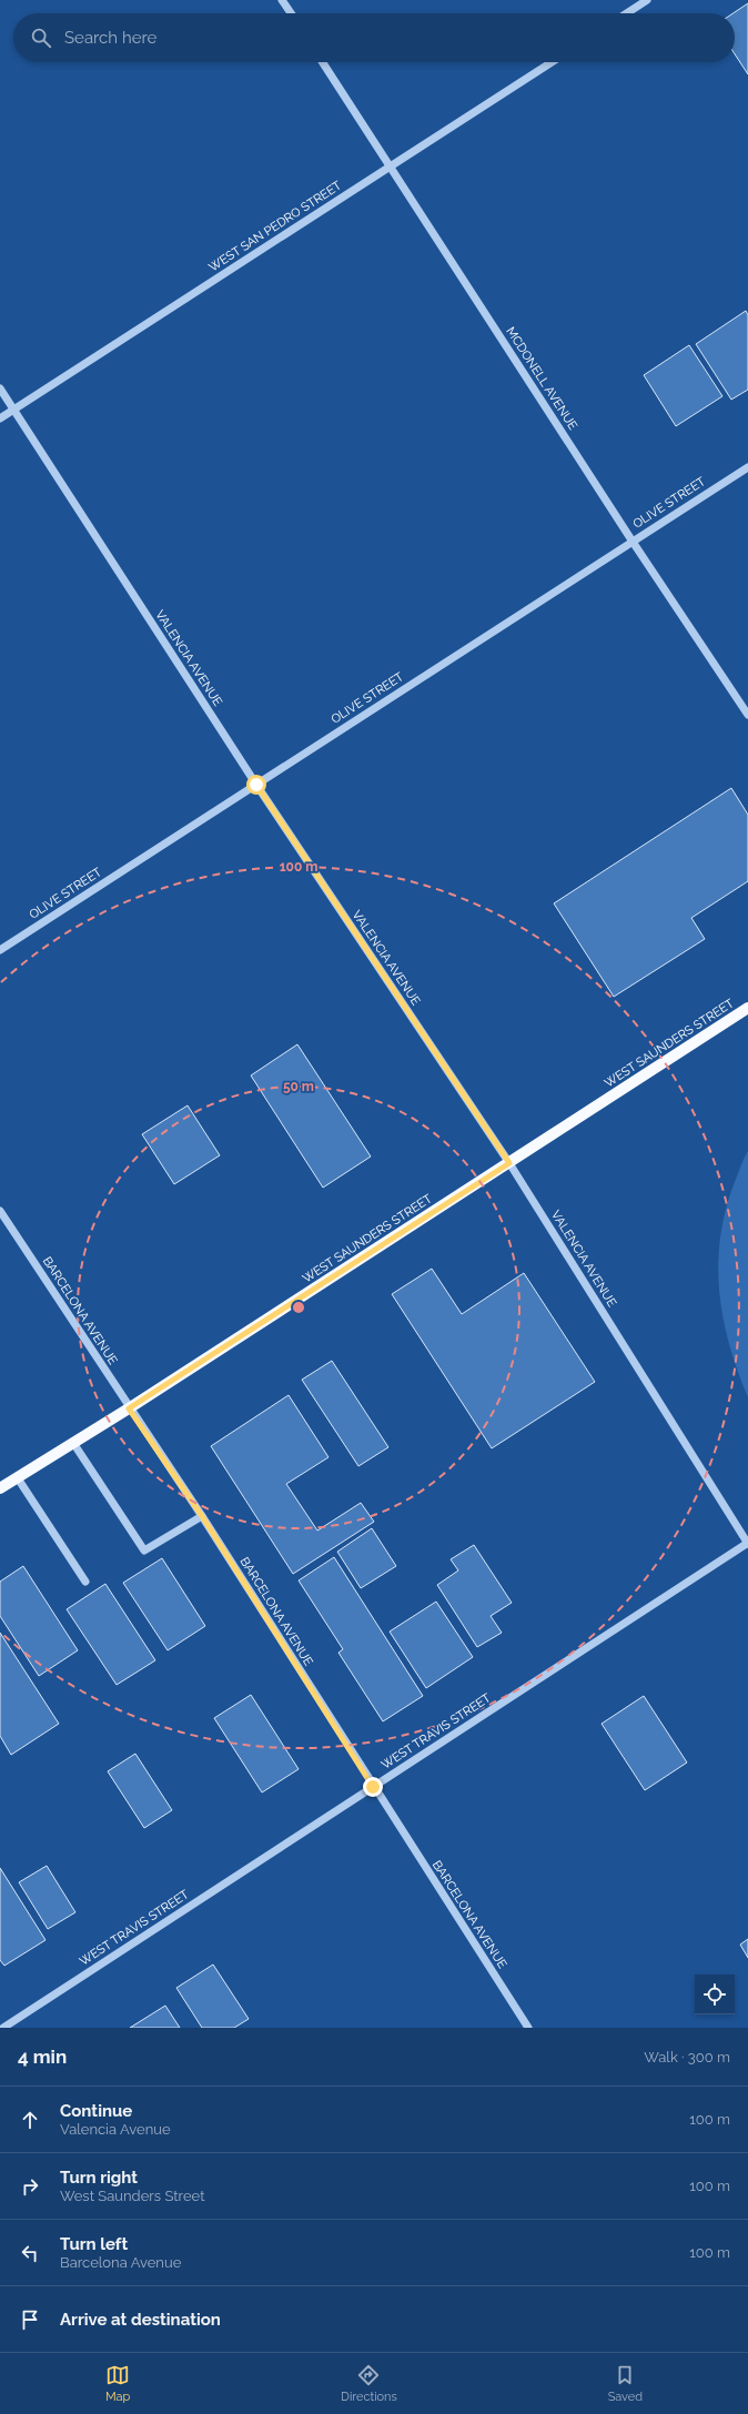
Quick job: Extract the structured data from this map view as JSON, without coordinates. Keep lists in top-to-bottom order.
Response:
{
  "streets": {
    "main road": ["WEST SAUNDERS STREET"],
    "street": [
      "WEST SAN PEDRO STREET",
      "MCDONELL AVENUE",
      "OLIVE STREET",
      "VALENCIA AVENUE",
      "BARCELONA AVENUE",
      "WEST TRAVIS STREET"
    ]
  },
  "crossings": [
    ["WEST SAN PEDRO STREET", "MCDONELL AVENUE"],
    ["WEST SAN PEDRO STREET", "VALENCIA AVENUE"],
    ["MCDONELL AVENUE", "OLIVE STREET"],
    ["OLIVE STREET", "VALENCIA AVENUE"],
    ["VALENCIA AVENUE", "WEST SAUNDERS STREET"],
    ["VALENCIA AVENUE", "WEST TRAVIS STREET"],
    ["WEST SAUNDERS STREET", "BARCELONA AVENUE"],
    ["BARCELONA AVENUE", "WEST TRAVIS STREET"]
  ],
  "page": {
    "search": "Search here",
    "heading": ["4 min", "Walk · 300 m"],
    "list": [
      ["Continue", "Valencia Avenue", "100 m"],
      ["Turn right", "West Saunders Street", "100 m"],
      ["Turn left", "Barcelona Avenue", "100 m"],
      "Arrive at destination"
    ],
    "nav": ["Map", "Directions", "Saved"]
  },
  "rings": ["100 m", "50 m"]
}
